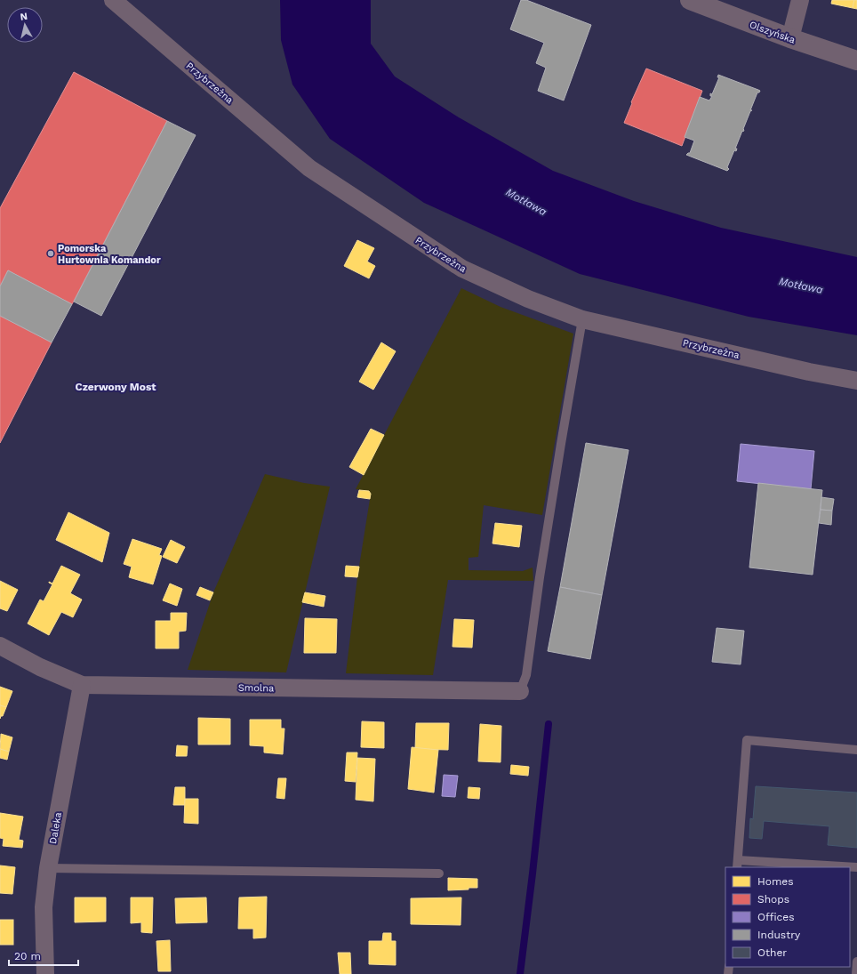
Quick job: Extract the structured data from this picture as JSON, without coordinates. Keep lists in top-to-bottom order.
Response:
{
  "streets": {
    "street": [
      "Olszyńska",
      "Przybrzeżna",
      "Smolna",
      "Daleka"
    ]
  },
  "crossings": [
    ["Smolna", "Daleka"]
  ],
  "districts": ["Czerwony Most"],
  "water": ["Motława"],
  "places": ["Pomorska Hurtownia Komandor"],
  "legend": [
    "Homes",
    "Shops",
    "Offices",
    "Industry",
    "Other"
  ],
  "scale_bar": "20 m",
  "north": "top"
}
